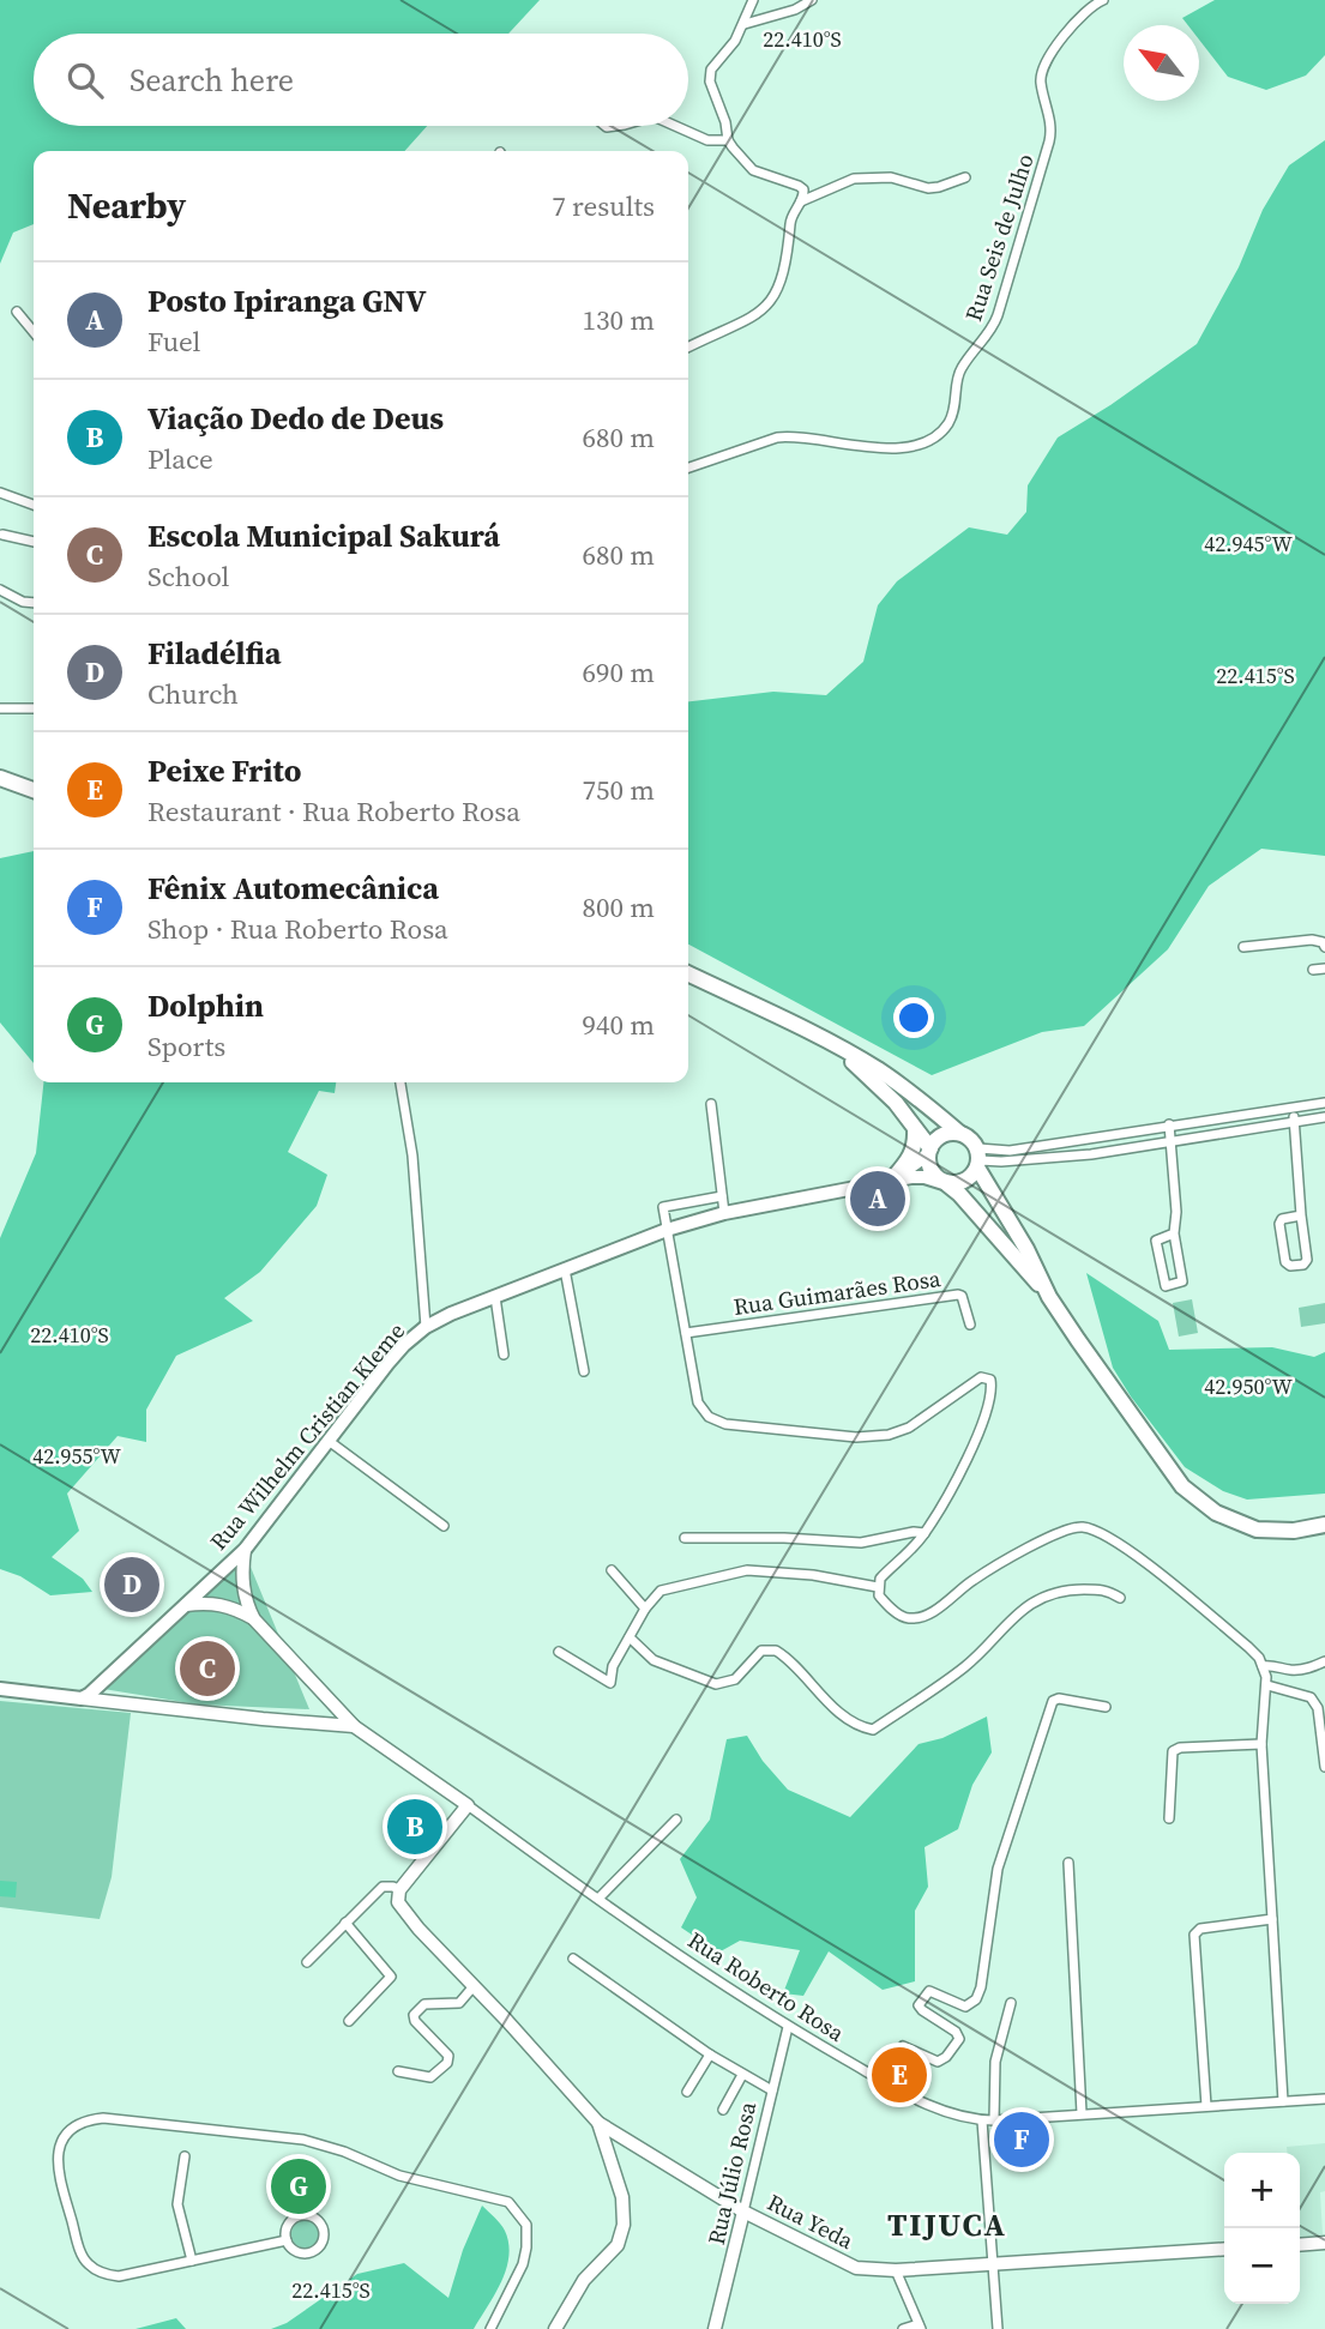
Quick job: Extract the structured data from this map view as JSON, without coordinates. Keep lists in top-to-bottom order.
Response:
{
  "streets": {
    "main road": ["Rua Wilhelm Cristian Kleme"],
    "street": [
      "Rua Seis de Julho",
      "Rua Guimarães Rosa",
      "Rua Roberto Rosa",
      "Rua Júlio Rosa",
      "Rua Yeda"
    ]
  },
  "crossings": [
    ["Rua Roberto Rosa", "Rua Júlio Rosa"],
    ["Rua Júlio Rosa", "Rua Yeda"]
  ],
  "districts": ["TIJUCA"],
  "north": "top left",
  "page": {
    "search": "Search here",
    "heading": ["Nearby", "7 results"],
    "list": [
      {
        "mark": "A",
        "name": "Posto Ipiranga GNV",
        "note": "Fuel",
        "value": "130 m"
      },
      {
        "mark": "B",
        "name": "Viação Dedo de Deus",
        "note": "Place",
        "value": "680 m"
      },
      {
        "mark": "C",
        "name": "Escola Municipal Sakurá",
        "note": "School",
        "value": "680 m"
      },
      {
        "mark": "D",
        "name": "Filadélfia",
        "note": "Church",
        "value": "690 m"
      },
      {
        "mark": "E",
        "name": "Peixe Frito",
        "note": "Restaurant · Rua Roberto Rosa",
        "value": "750 m"
      },
      {
        "mark": "F",
        "name": "Fênix Automecânica",
        "note": "Shop · Rua Roberto Rosa",
        "value": "800 m"
      },
      {
        "mark": "G",
        "name": "Dolphin",
        "note": "Sports",
        "value": "940 m"
      }
    ],
    "pins": [
      "A",
      "D",
      "C",
      "B",
      "E",
      "F",
      "G"
    ],
    "map_buttons": ["+", "−"]
  },
  "coordinates": [
    "22.410°S",
    "42.945°W",
    "22.415°S",
    "42.950°W",
    "42.955°W"
  ]
}
